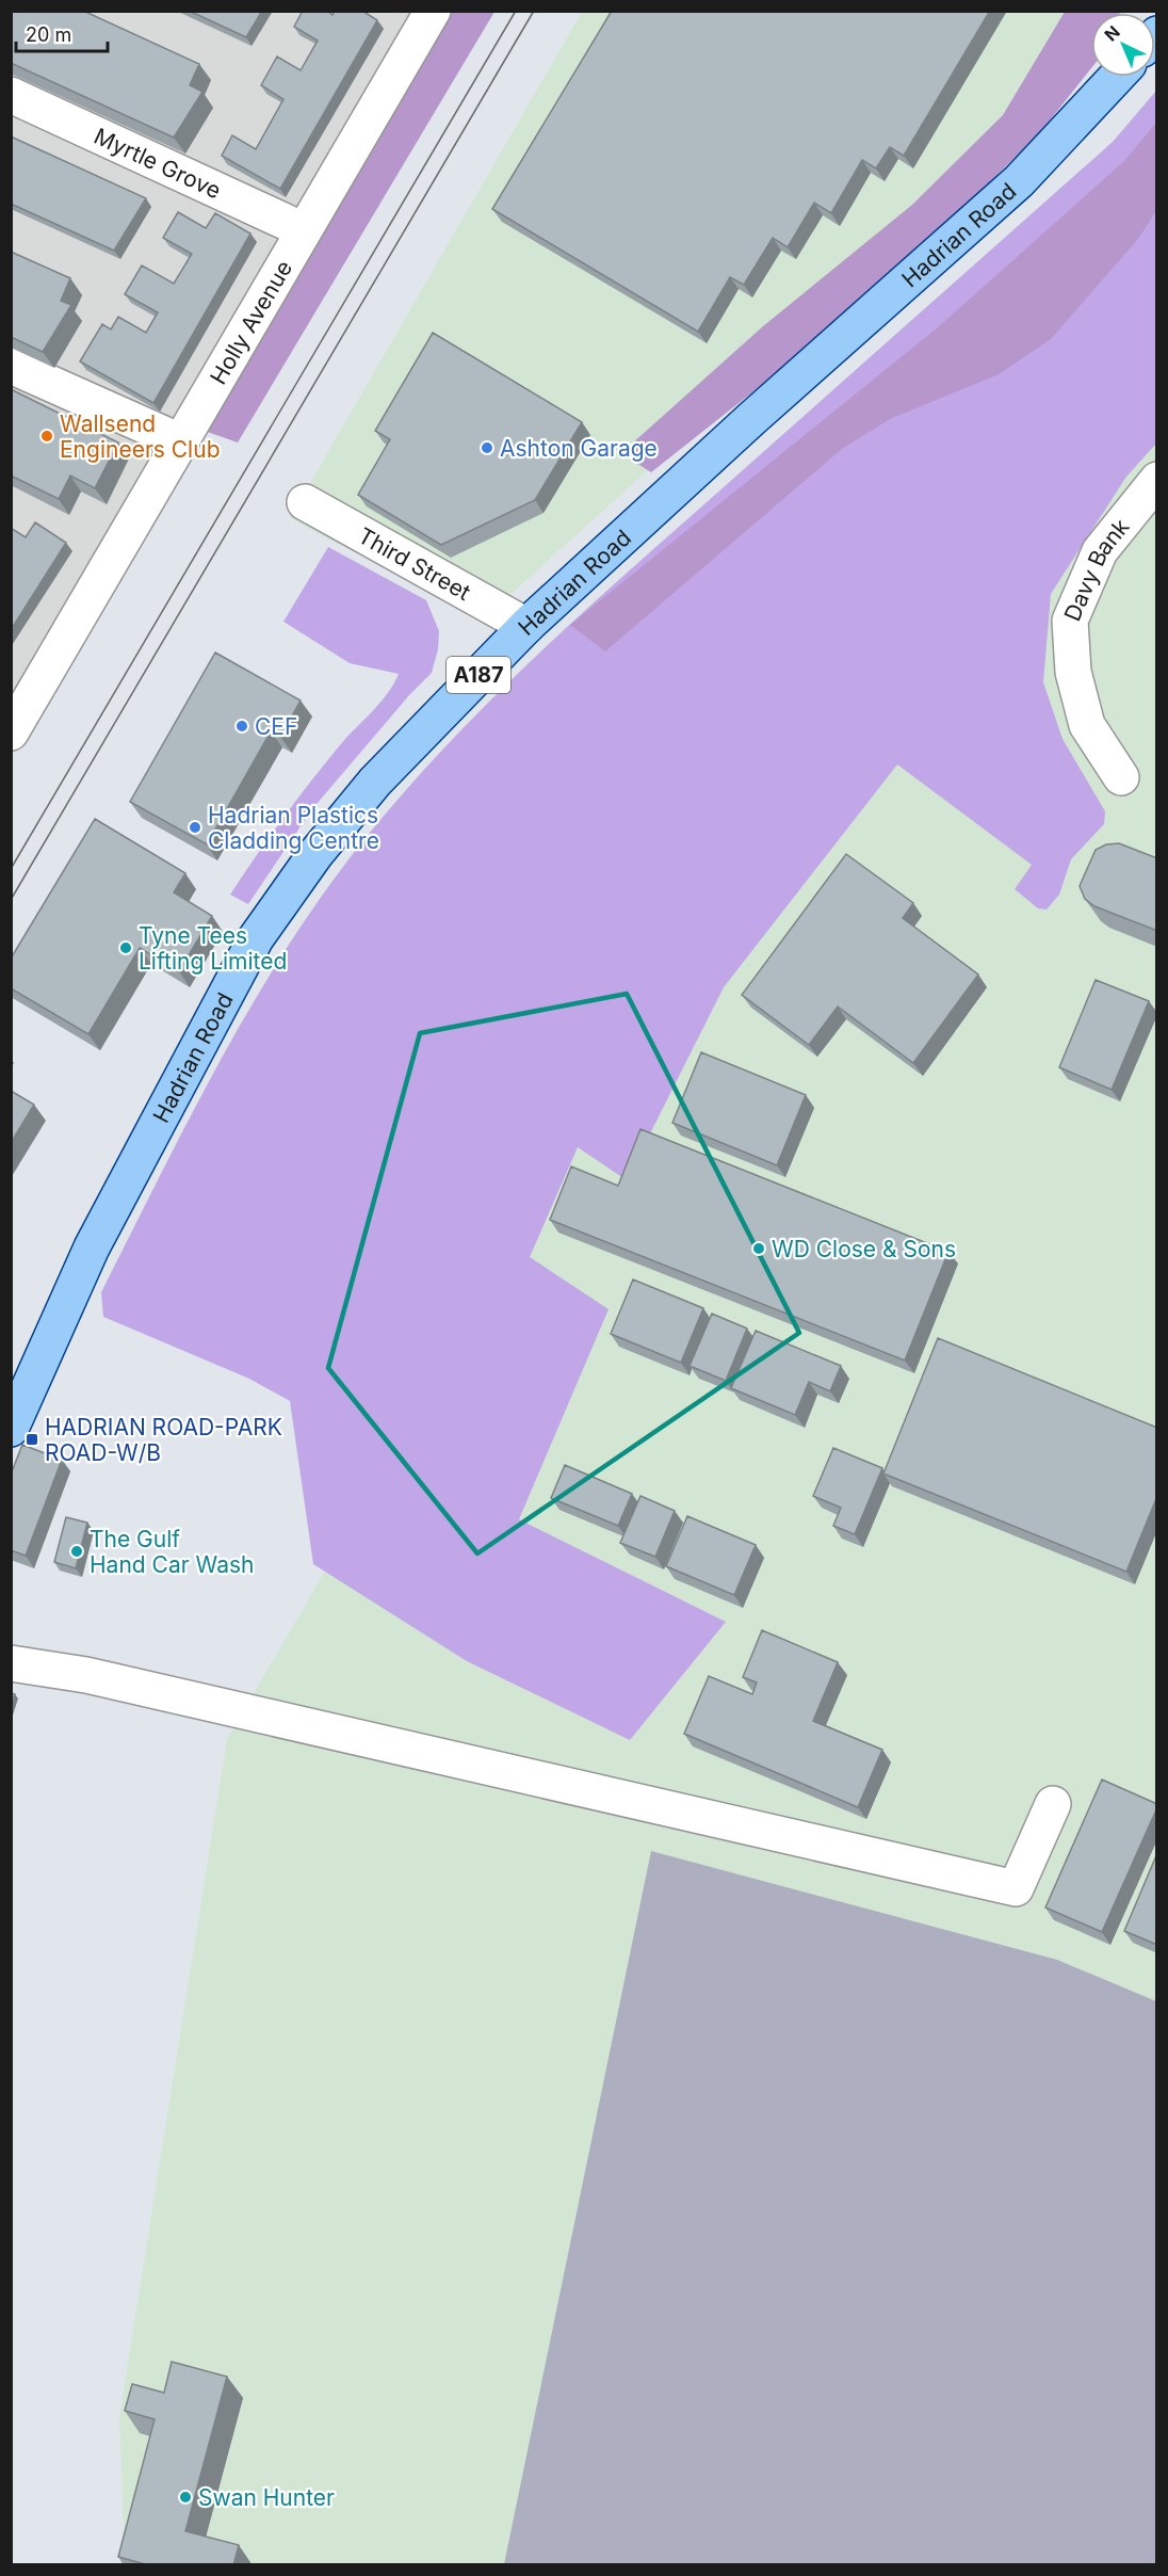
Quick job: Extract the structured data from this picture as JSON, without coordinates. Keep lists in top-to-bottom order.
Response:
{
  "streets": {
    "main road": ["Hadrian Road", "A187"],
    "street": [
      "Myrtle Grove",
      "Holly Avenue",
      "Third Street",
      "Davy Bank"
    ]
  },
  "crossings": [
    ["Myrtle Grove", "Holly Avenue"],
    ["Hadrian Road", "Third Street"]
  ],
  "places": {
    "other": [
      "Wallsend Engineers Club",
      "Ashton Garage",
      "CEF",
      "Hadrian Plastics Cladding Centre",
      "Tyne Tees Lifting Limited",
      "WD Close & Sons",
      "The Gulf Hand Car Wash",
      "Swan Hunter"
    ],
    "transit": ["HADRIAN ROAD-PARK ROAD-W/B"]
  },
  "scale_bar": "20 m",
  "north": "top left"
}
